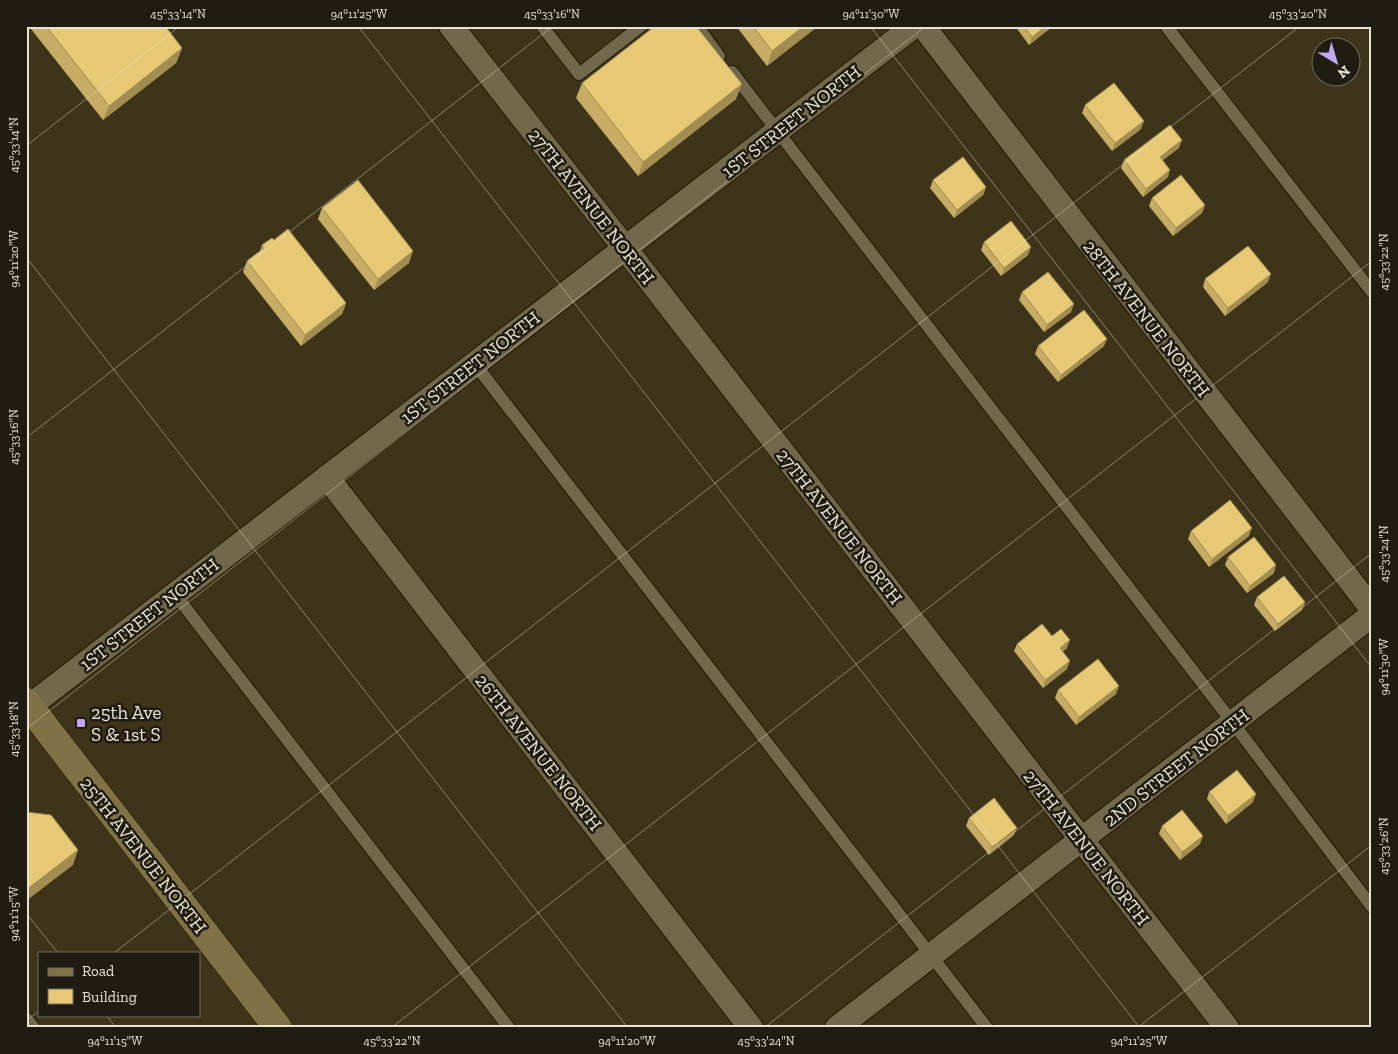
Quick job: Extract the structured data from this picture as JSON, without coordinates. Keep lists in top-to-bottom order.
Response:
{
  "streets": {
    "street": [
      "1ST STREET NORTH",
      "27TH AVENUE NORTH",
      "28TH AVENUE NORTH",
      "26TH AVENUE NORTH",
      "2ND STREET NORTH",
      "25TH AVENUE NORTH"
    ]
  },
  "crossings": [
    ["1ST STREET NORTH", "27TH AVENUE NORTH"],
    ["1ST STREET NORTH", "26TH AVENUE NORTH"],
    ["1ST STREET NORTH", "25TH AVENUE NORTH"],
    ["27TH AVENUE NORTH", "2ND STREET NORTH"]
  ],
  "places": {
    "transit": ["25th Ave S & 1st S"]
  },
  "legend": ["Road", "Building"],
  "north": "bottom right",
  "coordinates": [
    "45°33'14\"N",
    "94°11'25\"W",
    "45°33'16\"N",
    "94°11'30\"W",
    "45°33'20\"N",
    "94°11'20\"W",
    "45°33'22\"N",
    "45°33'24\"N",
    "45°33'18\"N",
    "45°33'26\"N",
    "94°11'15\"W"
  ]
}
